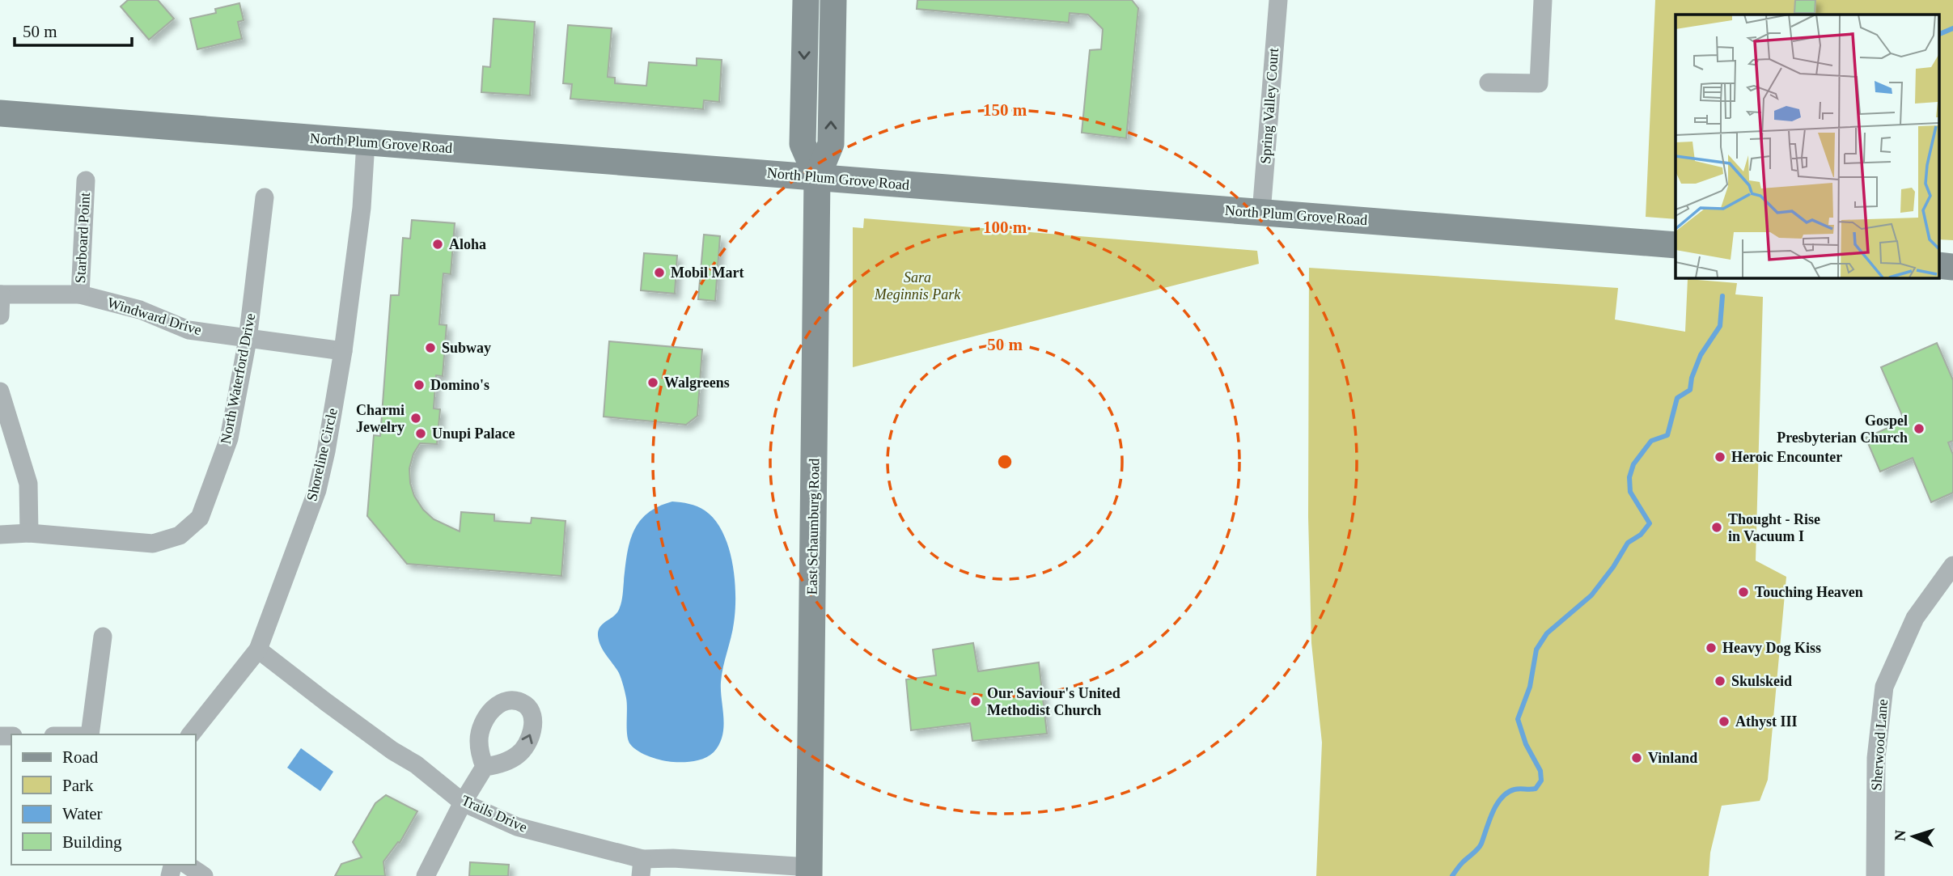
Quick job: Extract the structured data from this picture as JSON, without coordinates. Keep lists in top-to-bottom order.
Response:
{
  "streets": {
    "street": [
      "Spring Valley Court",
      "North Plum Grove Road",
      "Starboard Point",
      "Windward Drive",
      "North Waterford Drive",
      "Shoreline Circle",
      "East Schaumburg Road",
      "Sherwood Lane",
      "Trails Drive"
    ]
  },
  "crossings": [
    ["Spring Valley Court", "North Plum Grove Road"],
    ["North Plum Grove Road", "Shoreline Circle"],
    ["North Plum Grove Road", "East Schaumburg Road"],
    ["Starboard Point", "Windward Drive"],
    ["Windward Drive", "North Waterford Drive"],
    ["Windward Drive", "Shoreline Circle"],
    ["Shoreline Circle", "Trails Drive"],
    ["East Schaumburg Road", "Trails Drive"]
  ],
  "parks": ["Sara Meginnis Park"],
  "places": [
    "Aloha",
    "Mobil Mart",
    "Subway",
    "Walgreens",
    "Domino's",
    "Charmi Jewelry",
    "Gospel Presbyterian Church",
    "Unupi Palace",
    "Heroic Encounter",
    "Thought - Rise in Vacuum I",
    "Touching Heaven",
    "Heavy Dog Kiss",
    "Skulskeid",
    "Our Saviour's United Methodist Church",
    "Athyst III",
    "Vinland"
  ],
  "legend": [
    "Road",
    "Park",
    "Water",
    "Building"
  ],
  "scale_bar": "50 m",
  "north": "left",
  "rings": ["150 m", "100 m", "50 m"]
}
